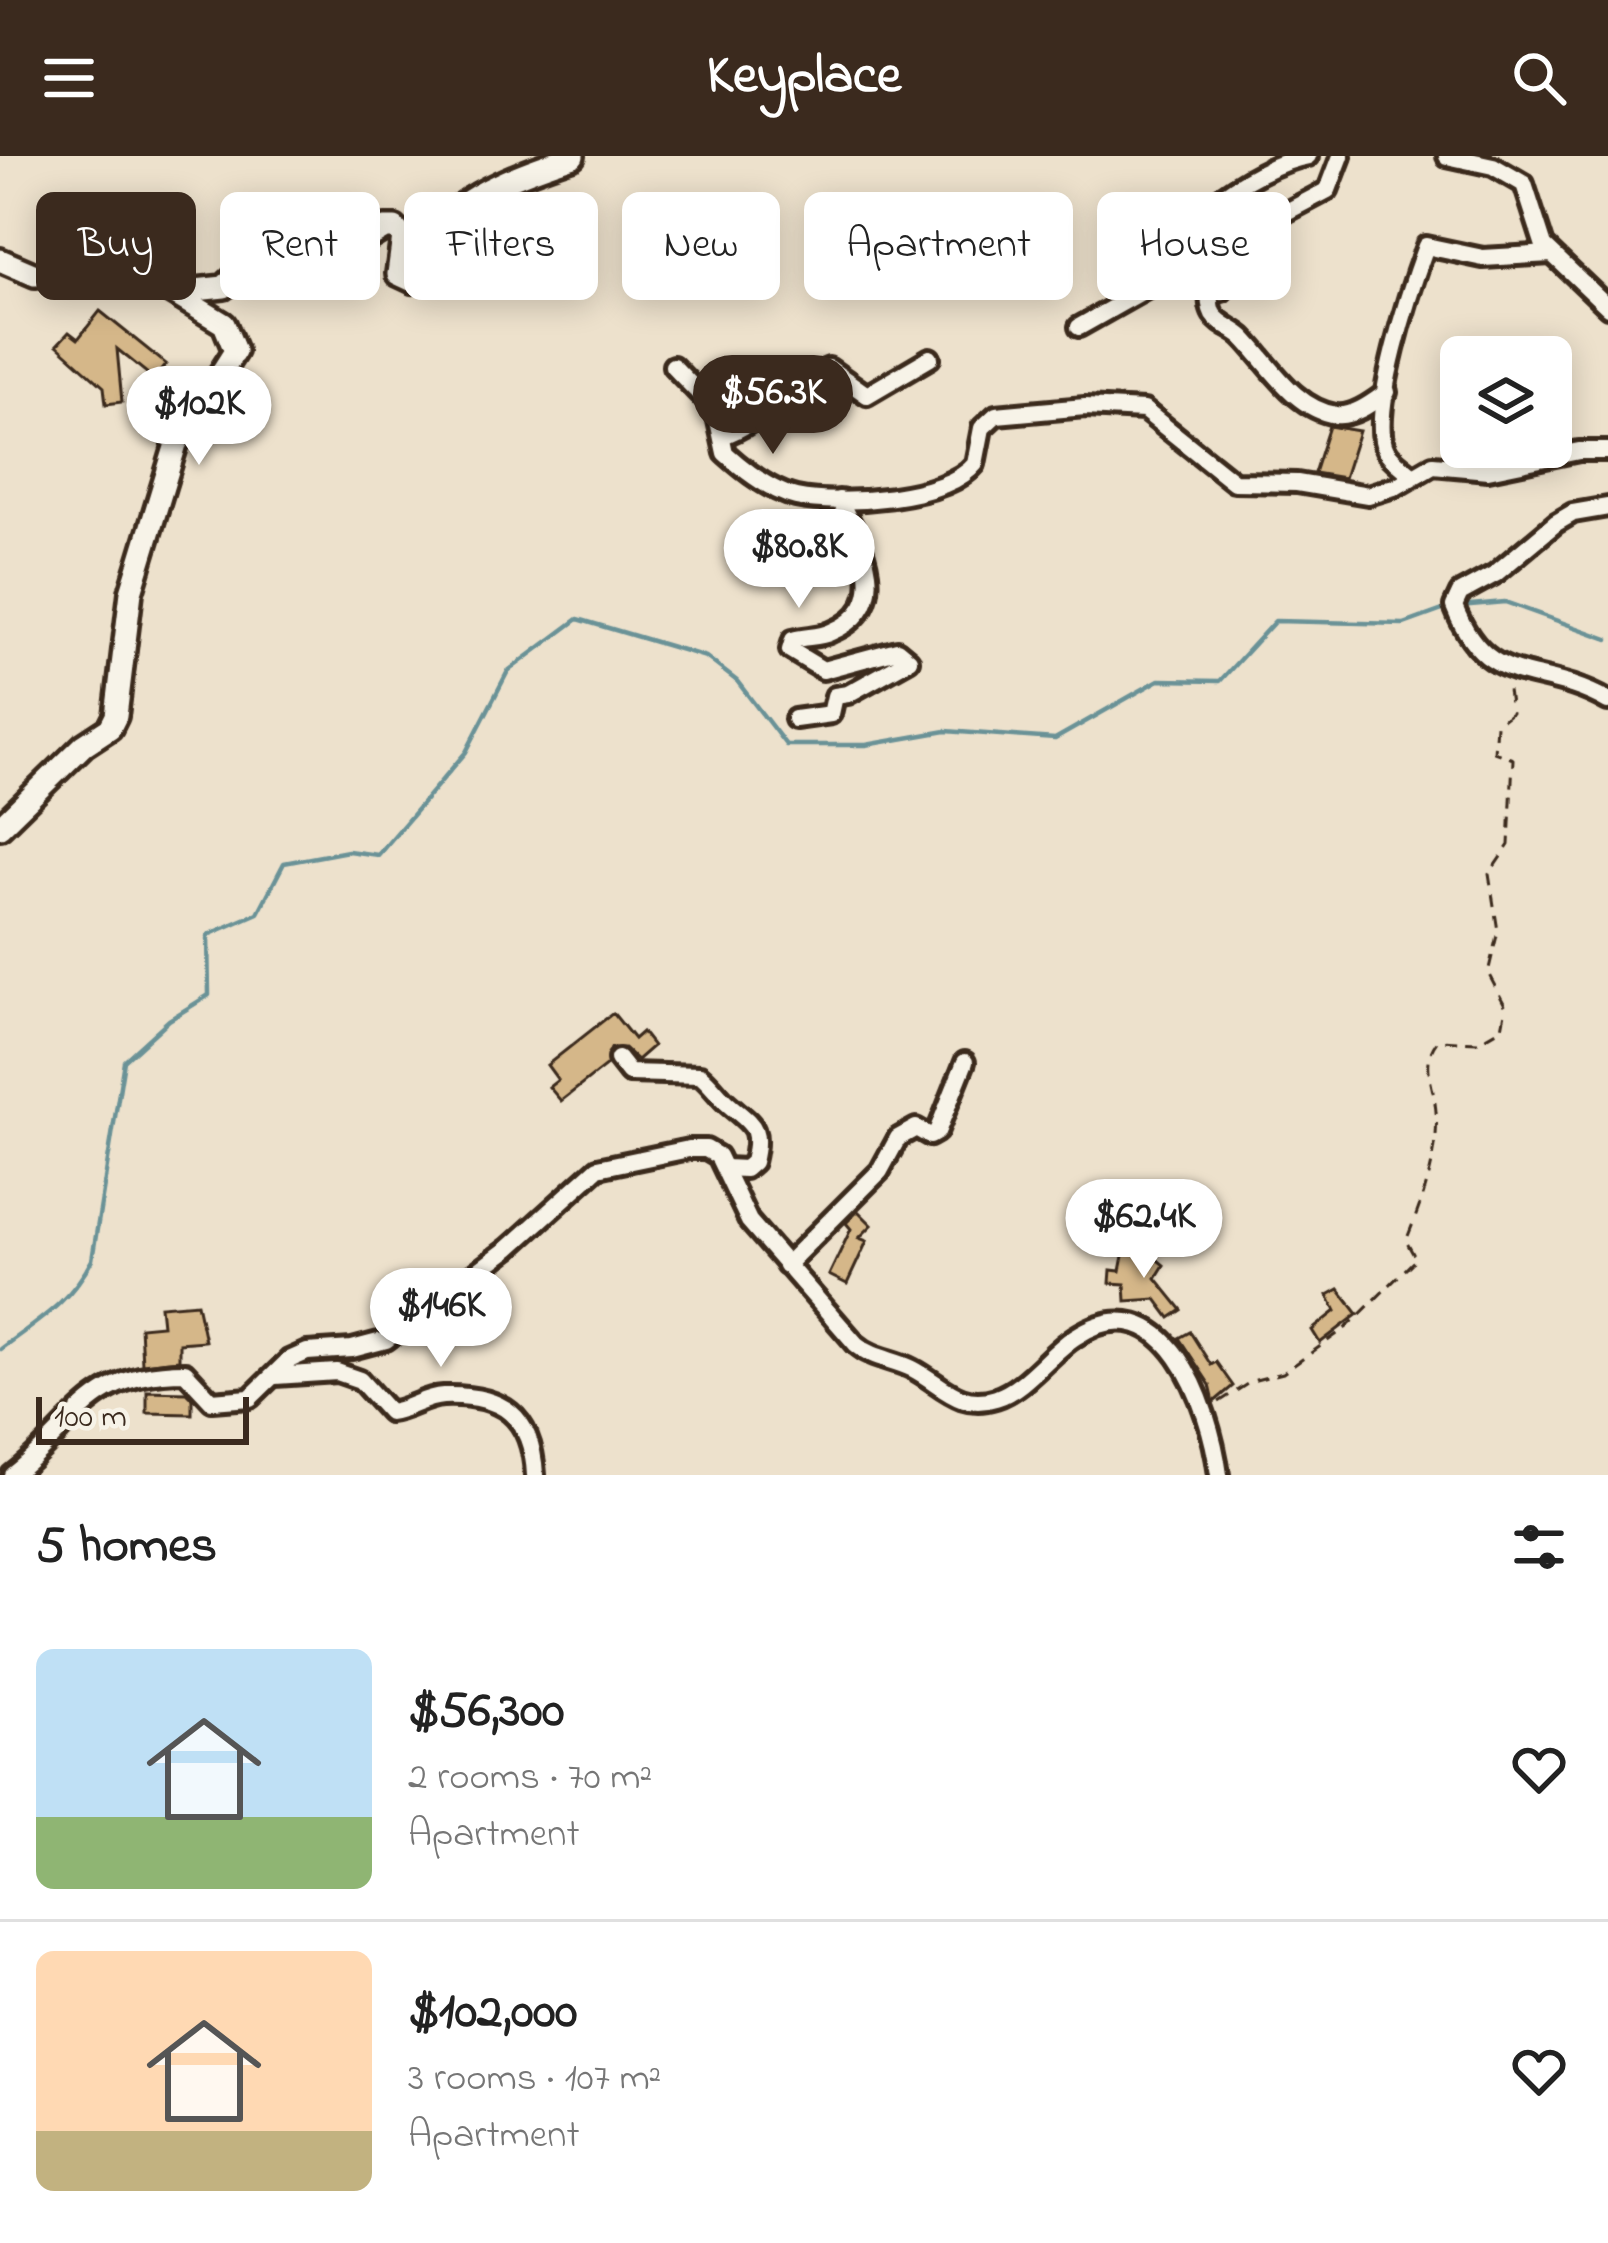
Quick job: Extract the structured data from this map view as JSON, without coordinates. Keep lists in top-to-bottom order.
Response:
{
  "scale_bar": "100 m",
  "page": {
    "header": "Keyplace",
    "chip": [
      "Buy",
      "Rent",
      "Filters",
      "New",
      "Apartment",
      "House"
    ],
    "price": [
      "$56.3K",
      "$102K",
      "$80.8K",
      "$62.4K",
      "$146K"
    ],
    "scale": "100 m",
    "heading": "5 homes",
    "list": [
      {
        "name": "$56,300",
        "note": "2 rooms · 70 m² · Apartment"
      },
      {
        "name": "$102,000",
        "note": "3 rooms · 107 m² · Apartment"
      }
    ]
  }
}
